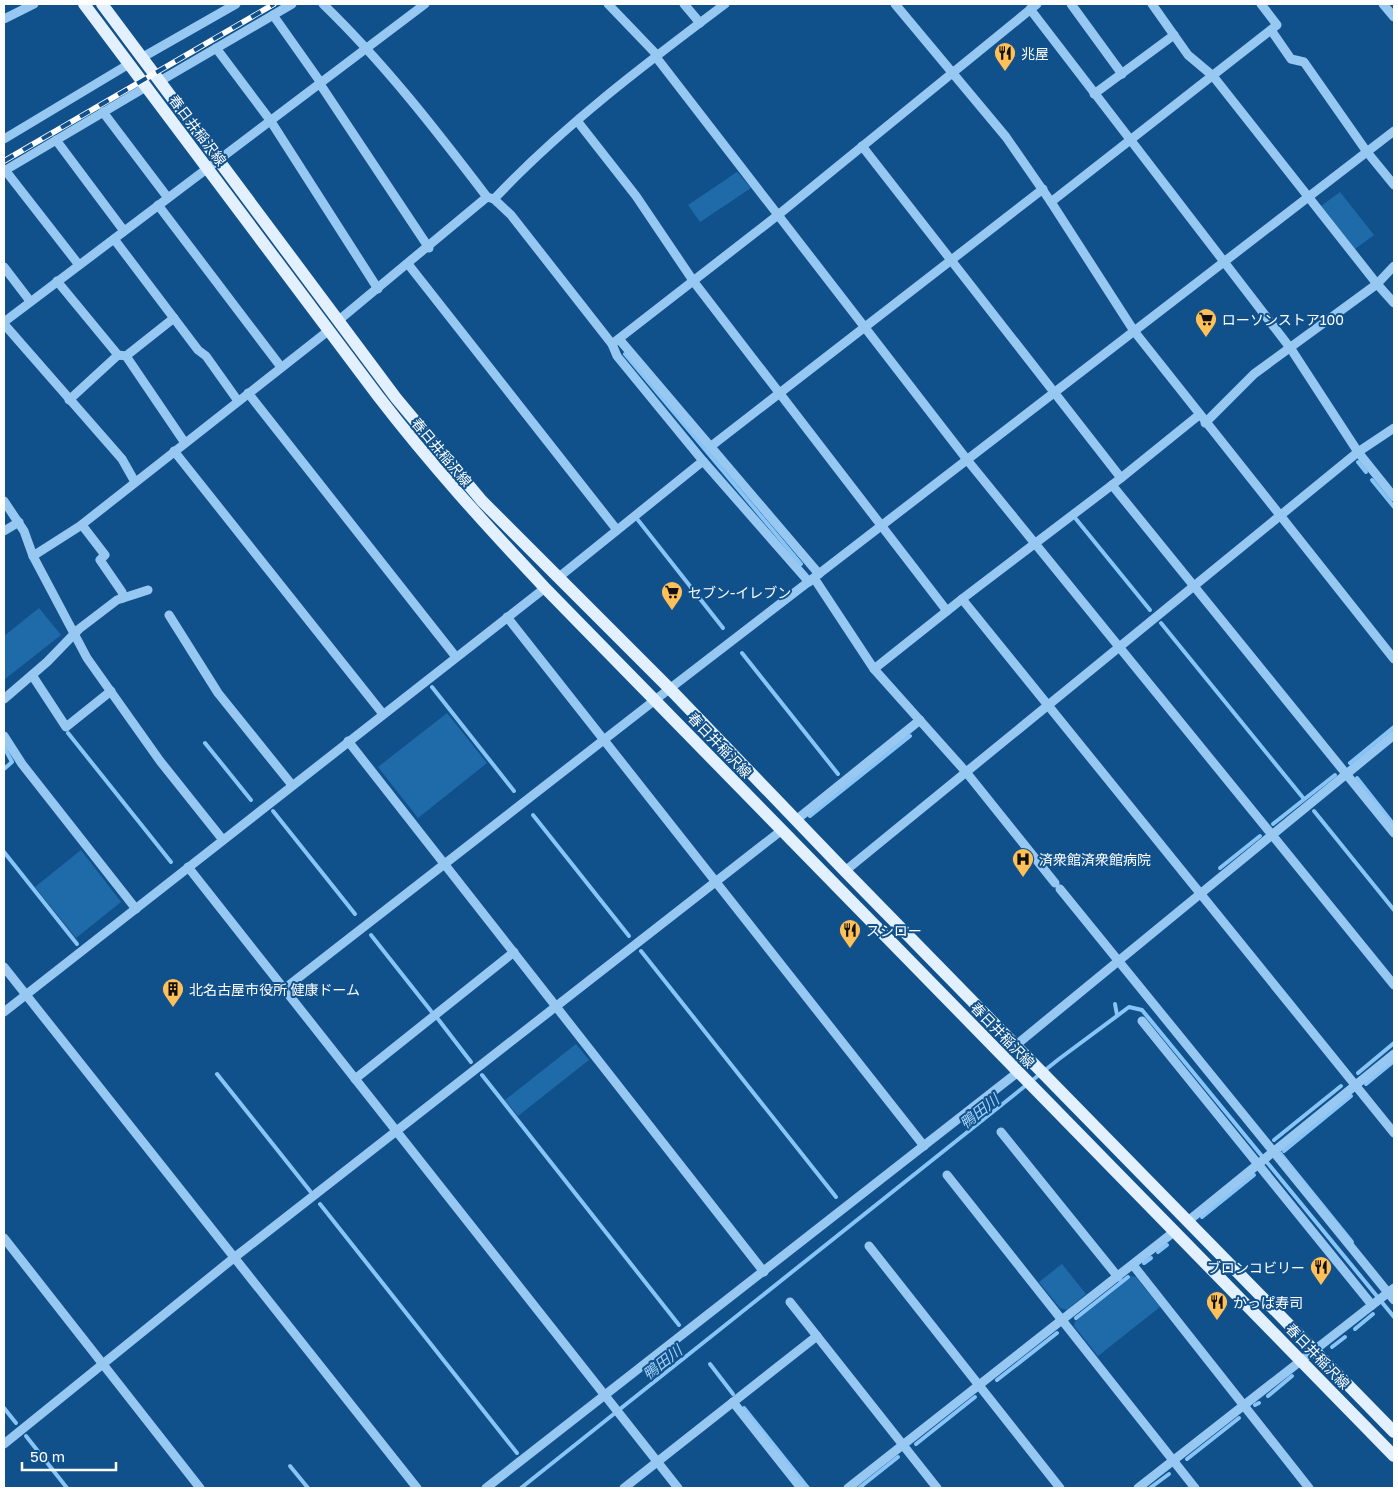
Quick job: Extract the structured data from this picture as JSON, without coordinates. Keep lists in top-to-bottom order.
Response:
{
  "streets": {
    "main road": ["春日井稲沢線"]
  },
  "water": ["鴨田川"],
  "places": {
    "restaurant": [
      "兆屋",
      "スシロー",
      "ブロンコビリー",
      "かっぱ寿司"
    ],
    "supermarket": ["ローソンストア100", "セブン-イレブン"],
    "hospital": ["済衆館済衆館病院"],
    "building": ["北名古屋市役所 健康ドーム"]
  },
  "scale_bar": "50 m"
}
